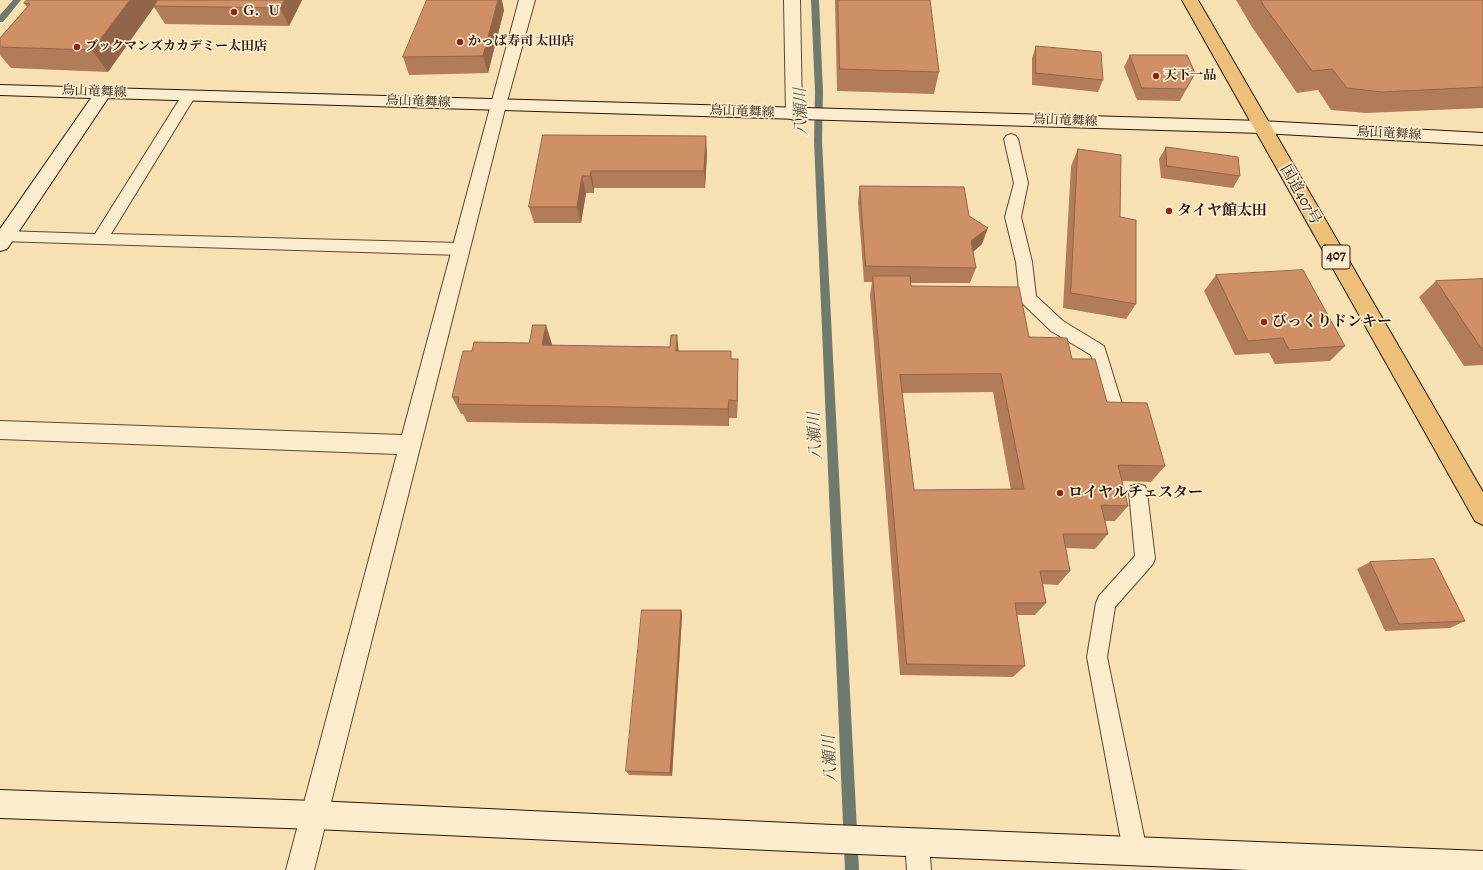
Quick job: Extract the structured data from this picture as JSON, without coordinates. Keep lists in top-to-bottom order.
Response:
{
  "streets": {
    "highway": ["国道407号", "407"],
    "street": ["鳥山竜舞線"]
  },
  "crossings": [
    ["鳥山竜舞線", "国道407号"]
  ],
  "water": ["八瀬川"],
  "places": [
    "Ｇ．Ｕ",
    "かっぱ寿司 太田店",
    "ブックマンズカカデミー太田店",
    "天下一品",
    "タイヤ館太田",
    "びっくりドンキー",
    "ロイヤルチェスター"
  ]
}
